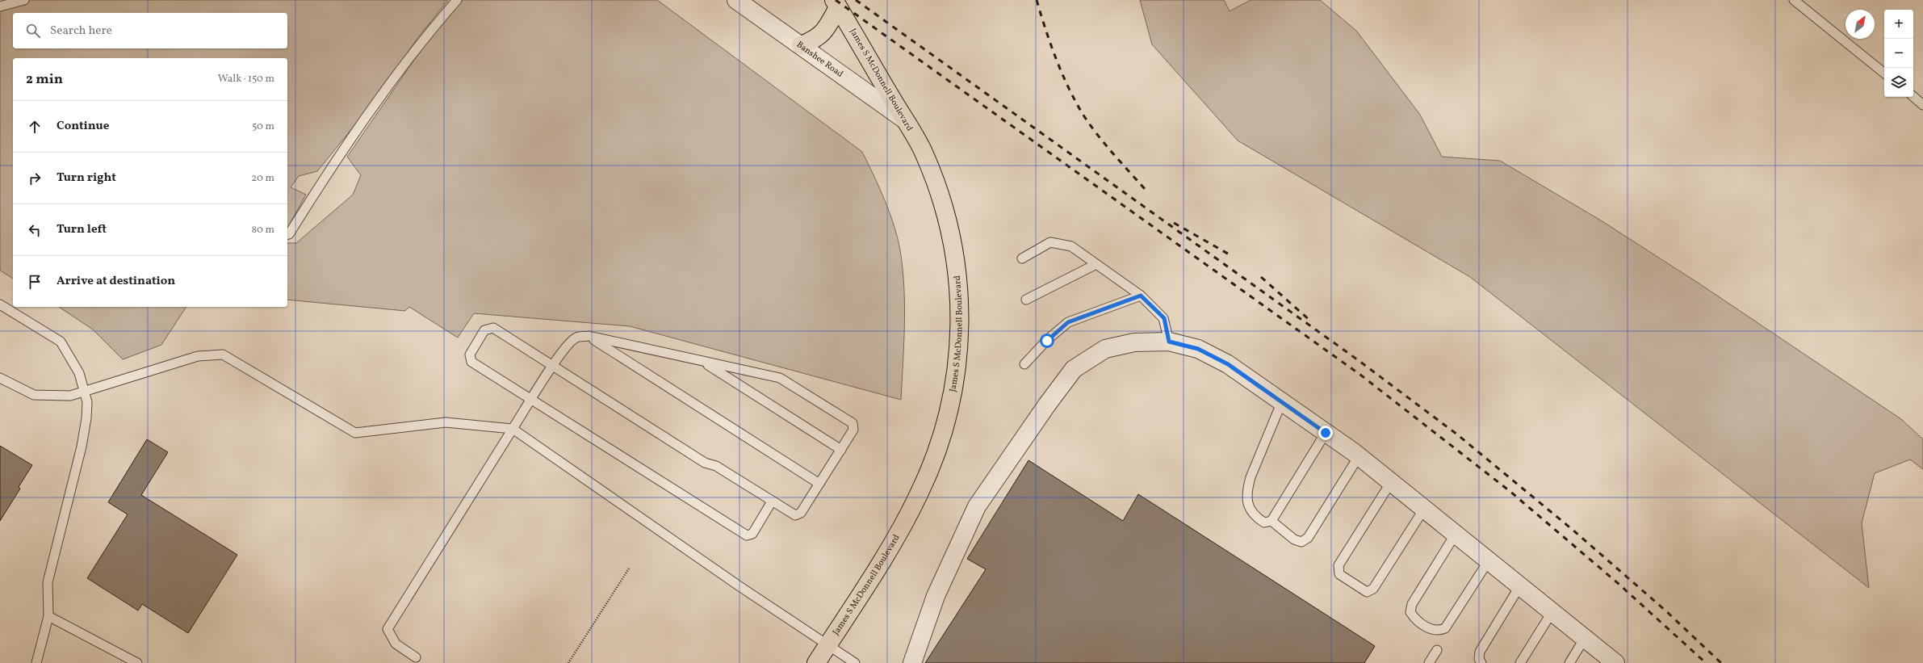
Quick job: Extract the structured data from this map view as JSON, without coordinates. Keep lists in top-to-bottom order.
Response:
{
  "streets": {
    "main road": ["James S McDonnell Boulevard"],
    "street": ["Banshee Road"]
  },
  "crossings": [
    ["Banshee Road", "James S McDonnell Boulevard"]
  ],
  "north": "top right",
  "page": {
    "map_buttons": ["+", "−"],
    "search": "Search here",
    "heading": ["2 min", "Walk · 150 m"],
    "list": [
      ["Continue", "50 m"],
      ["Turn right", "20 m"],
      ["Turn left", "80 m"],
      "Arrive at destination"
    ]
  }
}
